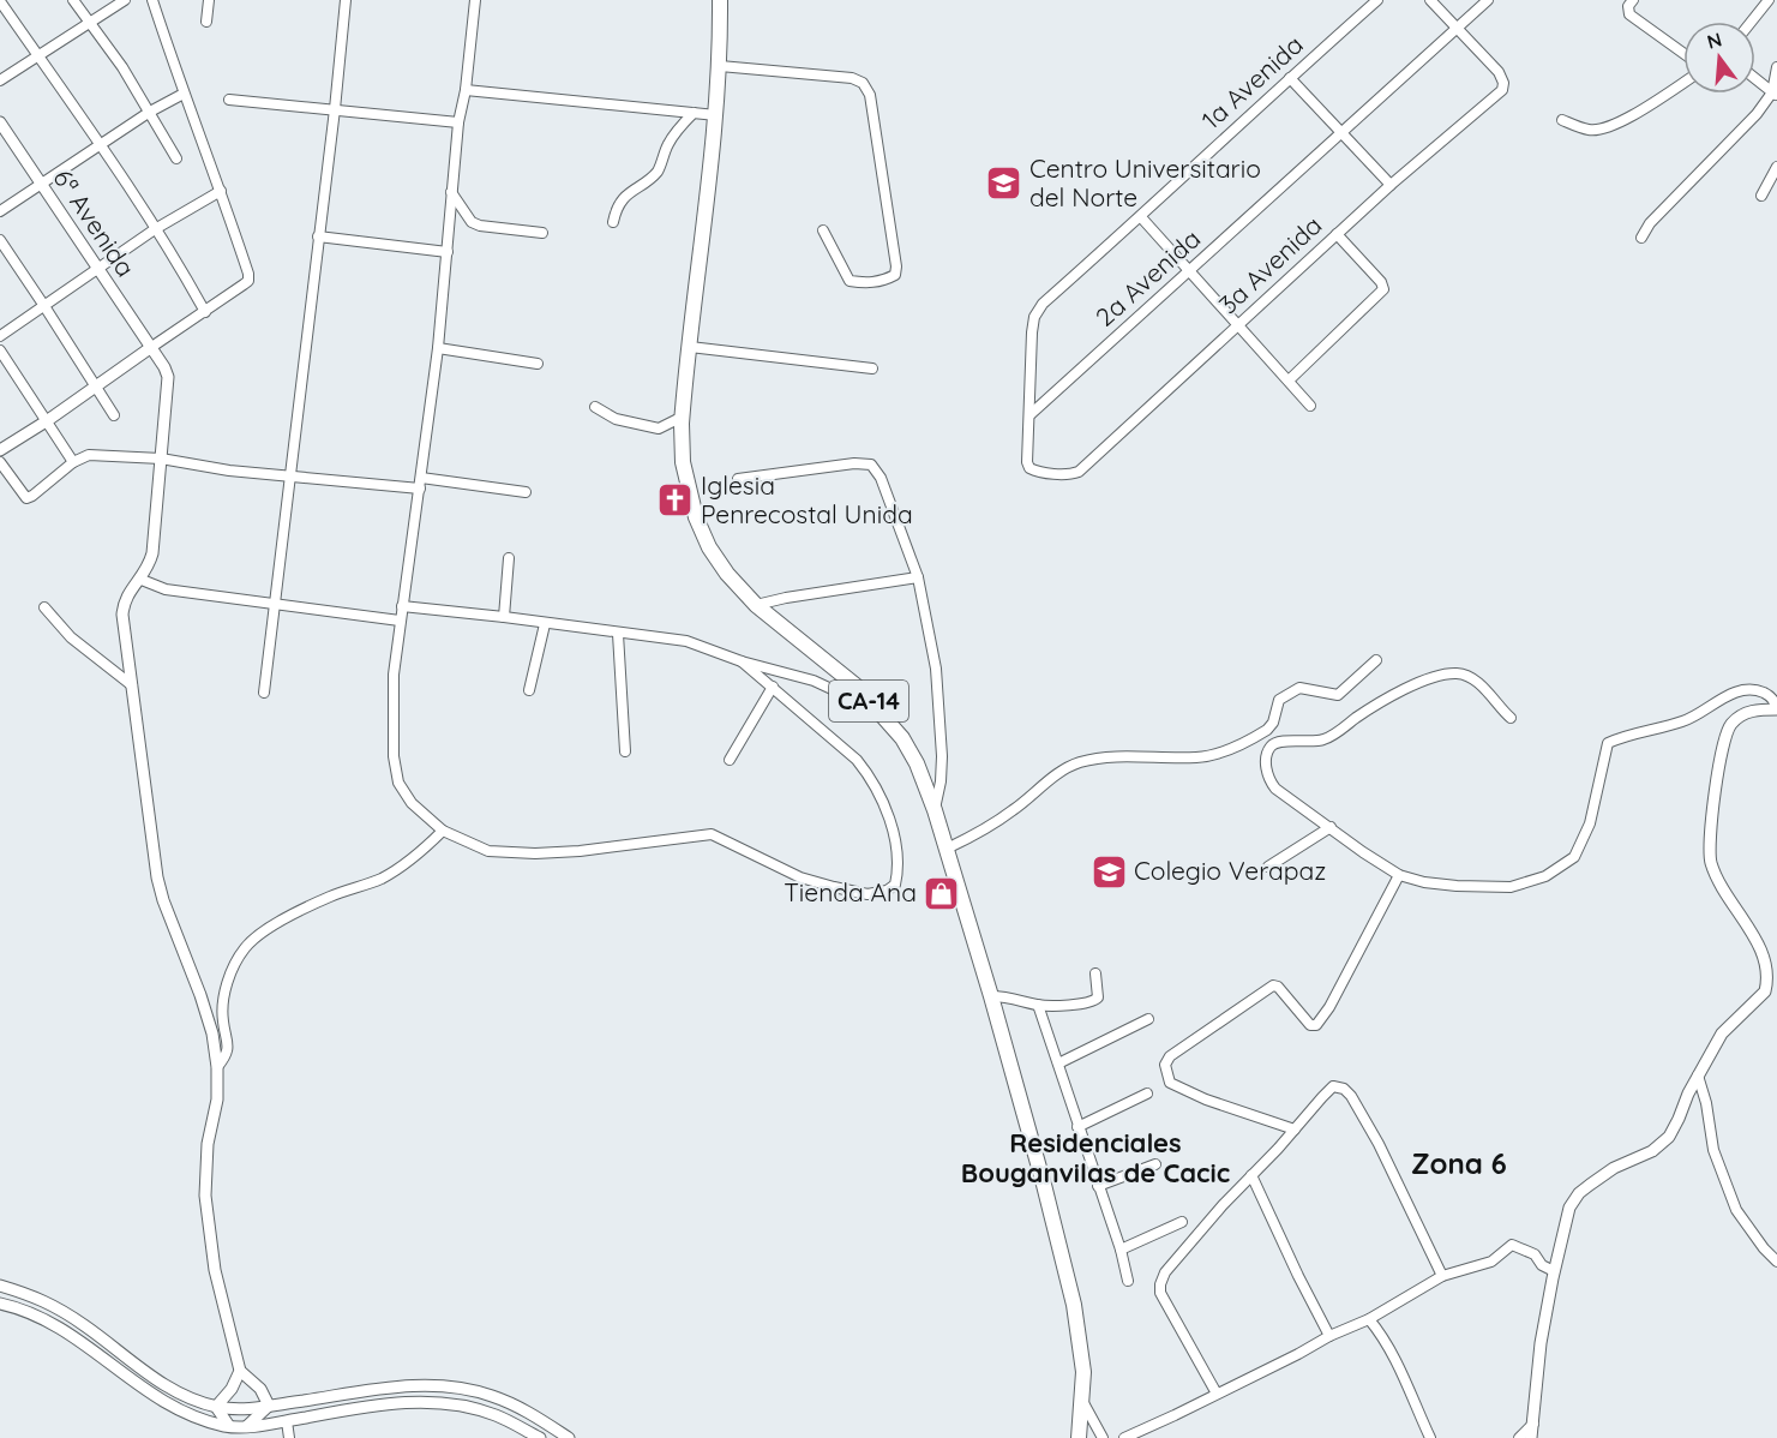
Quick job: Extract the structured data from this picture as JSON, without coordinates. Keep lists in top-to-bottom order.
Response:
{
  "streets": {
    "highway": ["CA-14"],
    "street": [
      "1a Avenida",
      "6ª Avenida",
      "3a Avenida",
      "2a Avenida"
    ]
  },
  "crossings": [
    ["1a Avenida", "3a Avenida"],
    ["1a Avenida", "2a Avenida"],
    ["3a Avenida", "2a Avenida"]
  ],
  "districts": ["Residenciales Bouganvilas de Cacic", "Zona 6"],
  "places": {
    "school or university": ["Centro Universitario del Norte", "Colegio Verapaz"],
    "church": ["Iglesia Penrecostal Unida"],
    "shop": ["Tienda Ana"]
  },
  "north": "top"
}
